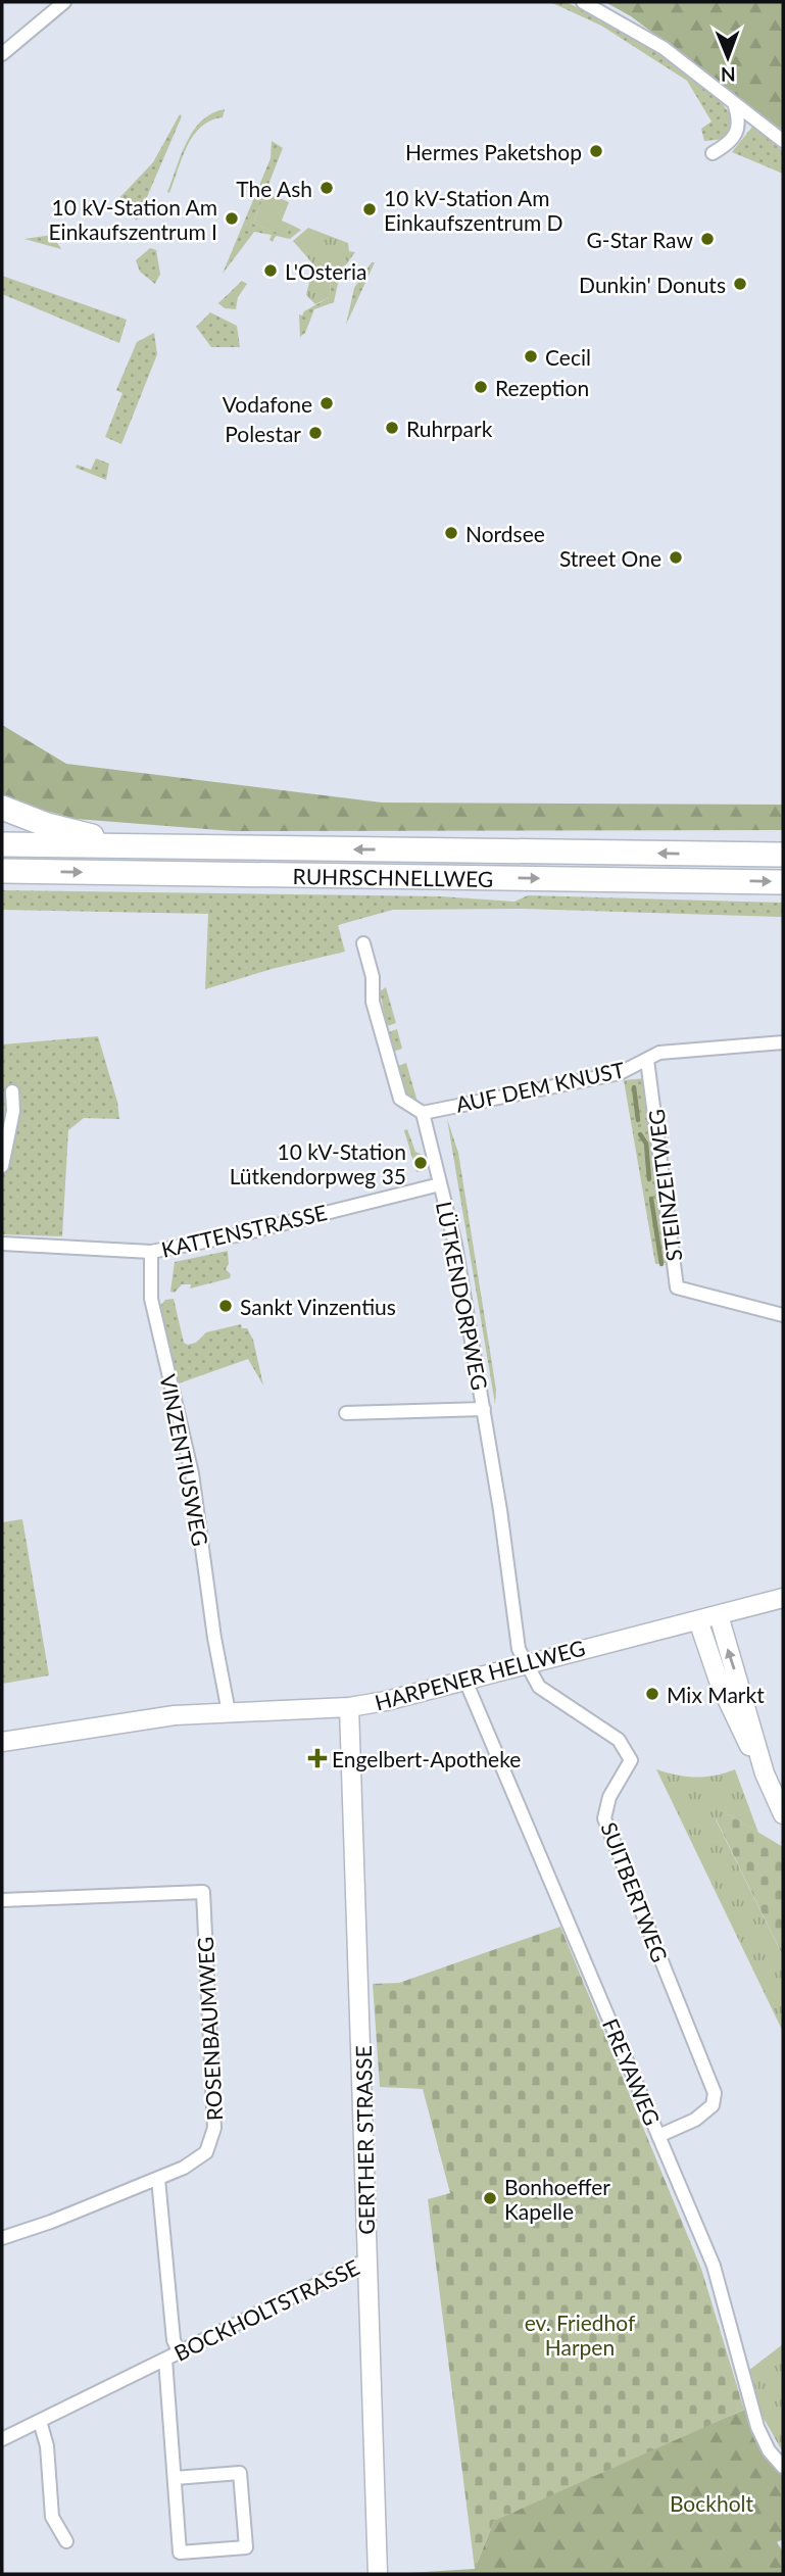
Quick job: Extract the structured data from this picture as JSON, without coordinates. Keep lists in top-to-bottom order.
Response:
{
  "streets": {
    "highway": ["RUHRSCHNELLWEG"],
    "street": [
      "AUF DEM KNUST",
      "STEINZEITWEG",
      "KATTENSTRASSE",
      "LÜTKENDORPWEG",
      "VINZENTIUSWEG",
      "HARPENER HELLWEG",
      "SUITBERTWEG",
      "ROSENBAUMWEG",
      "FREYAWEG",
      "GERTHER STRASSE",
      "BOCKHOLTSTRASSE"
    ]
  },
  "crossings": [
    ["AUF DEM KNUST", "STEINZEITWEG"],
    ["AUF DEM KNUST", "LÜTKENDORPWEG"],
    ["KATTENSTRASSE", "LÜTKENDORPWEG"],
    ["KATTENSTRASSE", "VINZENTIUSWEG"],
    ["LÜTKENDORPWEG", "HARPENER HELLWEG"],
    ["LÜTKENDORPWEG", "SUITBERTWEG"],
    ["VINZENTIUSWEG", "HARPENER HELLWEG"],
    ["HARPENER HELLWEG", "SUITBERTWEG"],
    ["HARPENER HELLWEG", "FREYAWEG"],
    ["HARPENER HELLWEG", "GERTHER STRASSE"],
    ["SUITBERTWEG", "FREYAWEG"],
    ["GERTHER STRASSE", "BOCKHOLTSTRASSE"]
  ],
  "parks": ["ev. Friedhof Harpen", "Bockholt"],
  "places": {
    "other": [
      "Hermes Paketshop",
      "The Ash",
      "10 kV-Station Am Einkaufszentrum D",
      "10 kV-Station Am Einkaufszentrum I",
      "G-Star Raw",
      "L'Osteria",
      "Dunkin' Donuts",
      "Cecil",
      "Rezeption",
      "Vodafone",
      "Ruhrpark",
      "Polestar",
      "Nordsee",
      "Street One",
      "10 kV-Station Lütkendorpweg 35",
      "Sankt Vinzentius",
      "Mix Markt",
      "Bonhoeffer Kapelle"
    ],
    "health": ["Engelbert-Apotheke"]
  },
  "north": "bottom"
}
